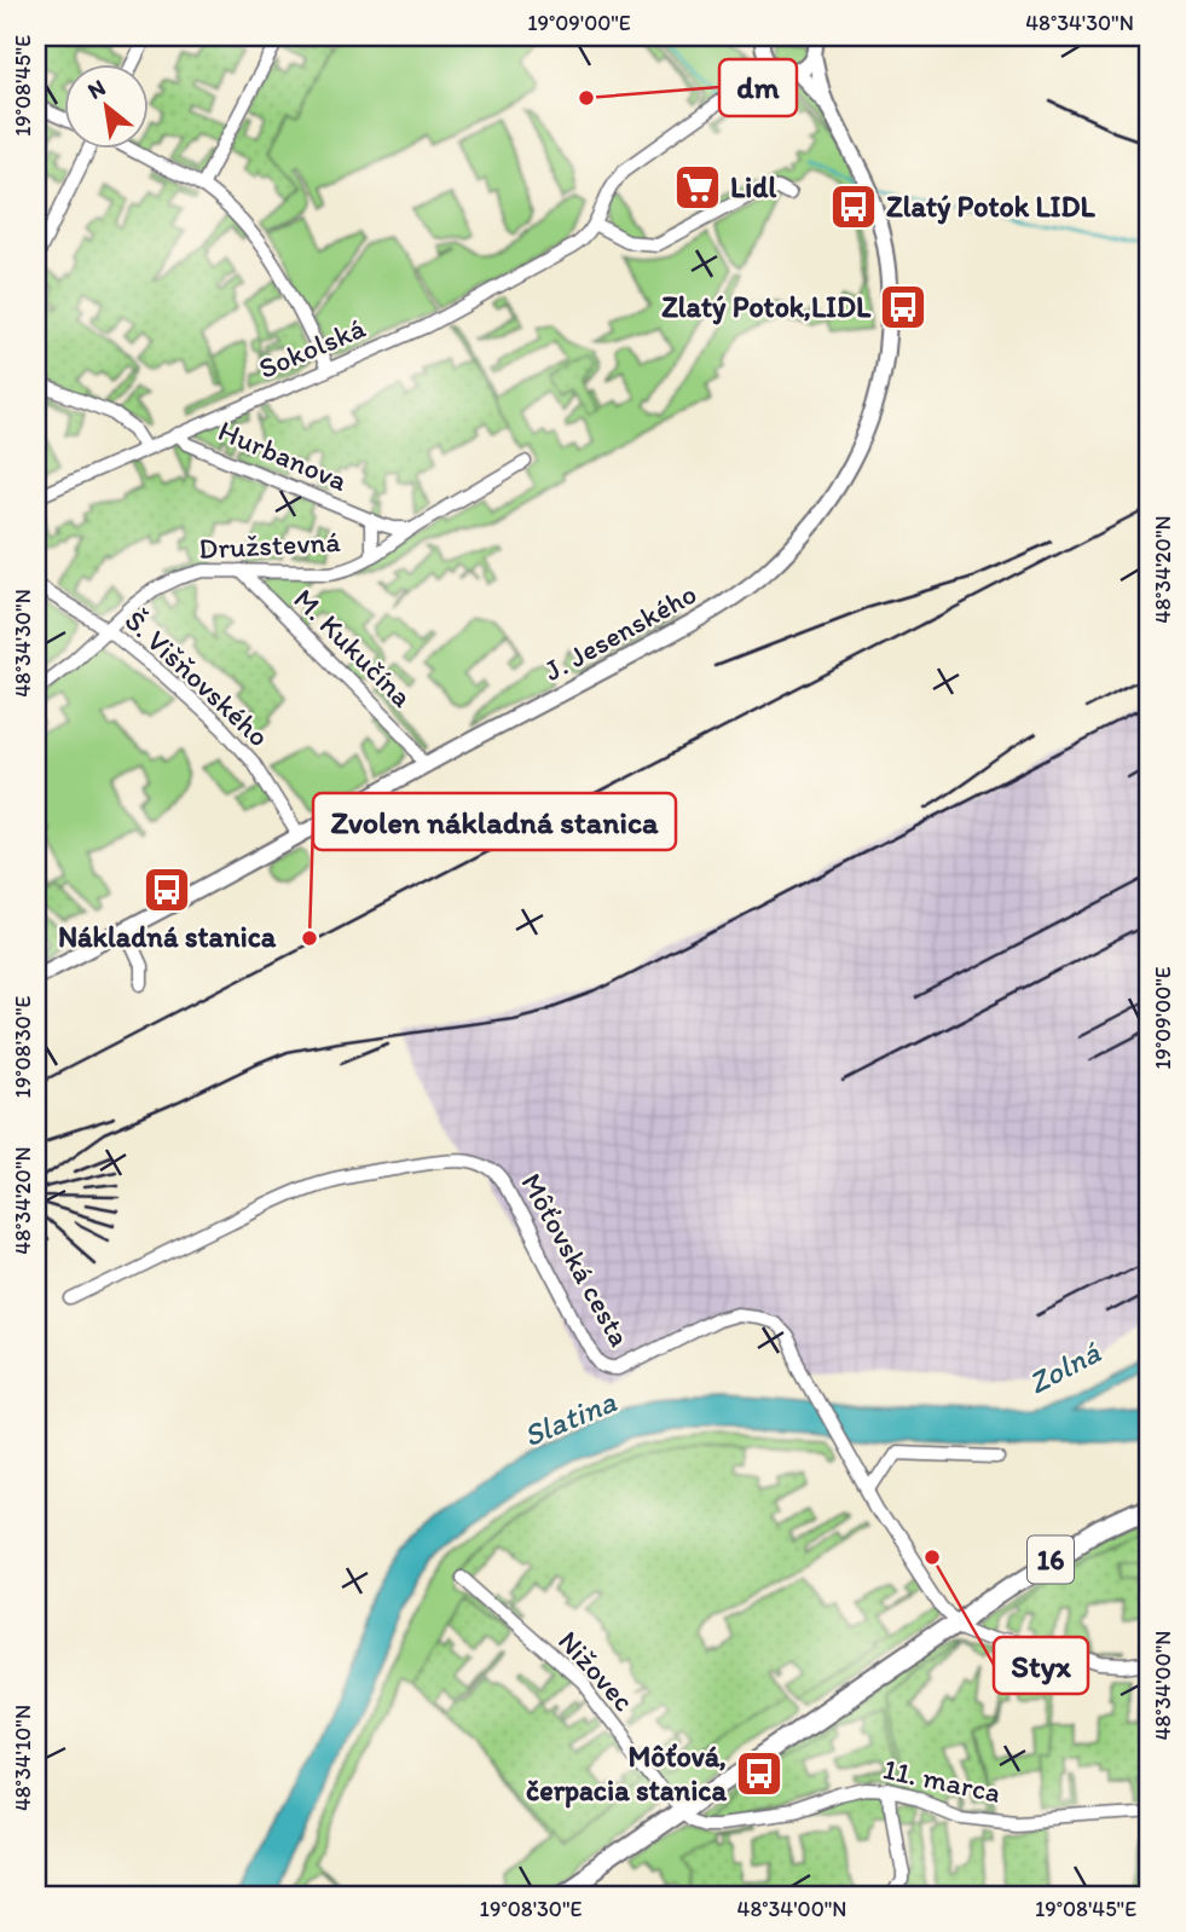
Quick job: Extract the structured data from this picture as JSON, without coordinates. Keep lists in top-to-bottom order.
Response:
{
  "streets": {
    "main road": ["16"],
    "street": [
      "Sokolská",
      "Hurbanova",
      "Družstevná",
      "J. Jesenského",
      "M. Kukučína",
      "Š. Višňovského",
      "Môťovská cesta",
      "Nižovec",
      "11. marca"
    ]
  },
  "crossings": [
    ["Sokolská", "Hurbanova"],
    ["Hurbanova", "Družstevná"],
    ["Družstevná", "M. Kukučína"],
    ["Družstevná", "Š. Višňovského"],
    ["J. Jesenského", "M. Kukučína"],
    ["J. Jesenského", "Š. Višňovského"],
    ["16", "Nižovec"],
    ["16", "11. marca"],
    ["Nižovec", "11. marca"]
  ],
  "water": ["Zolná", "Slatina"],
  "places": {
    "other": ["dm", "Zvolen nákladná stanica", "Styx"],
    "supermarket": ["Lidl"],
    "bus stop": [
      "Zlatý Potok LIDL",
      "Zlatý Potok,LIDL",
      "Nákladná stanica",
      "Môťová, čerpacia stanica"
    ]
  },
  "north": "top left",
  "coordinates": [
    "19°09'00\"E",
    "48°34'30\"N",
    "19°08'45\"E",
    "48°34'20\"N",
    "19°08'30\"E",
    "48°34'00\"N",
    "48°34'10\"N"
  ]
}
